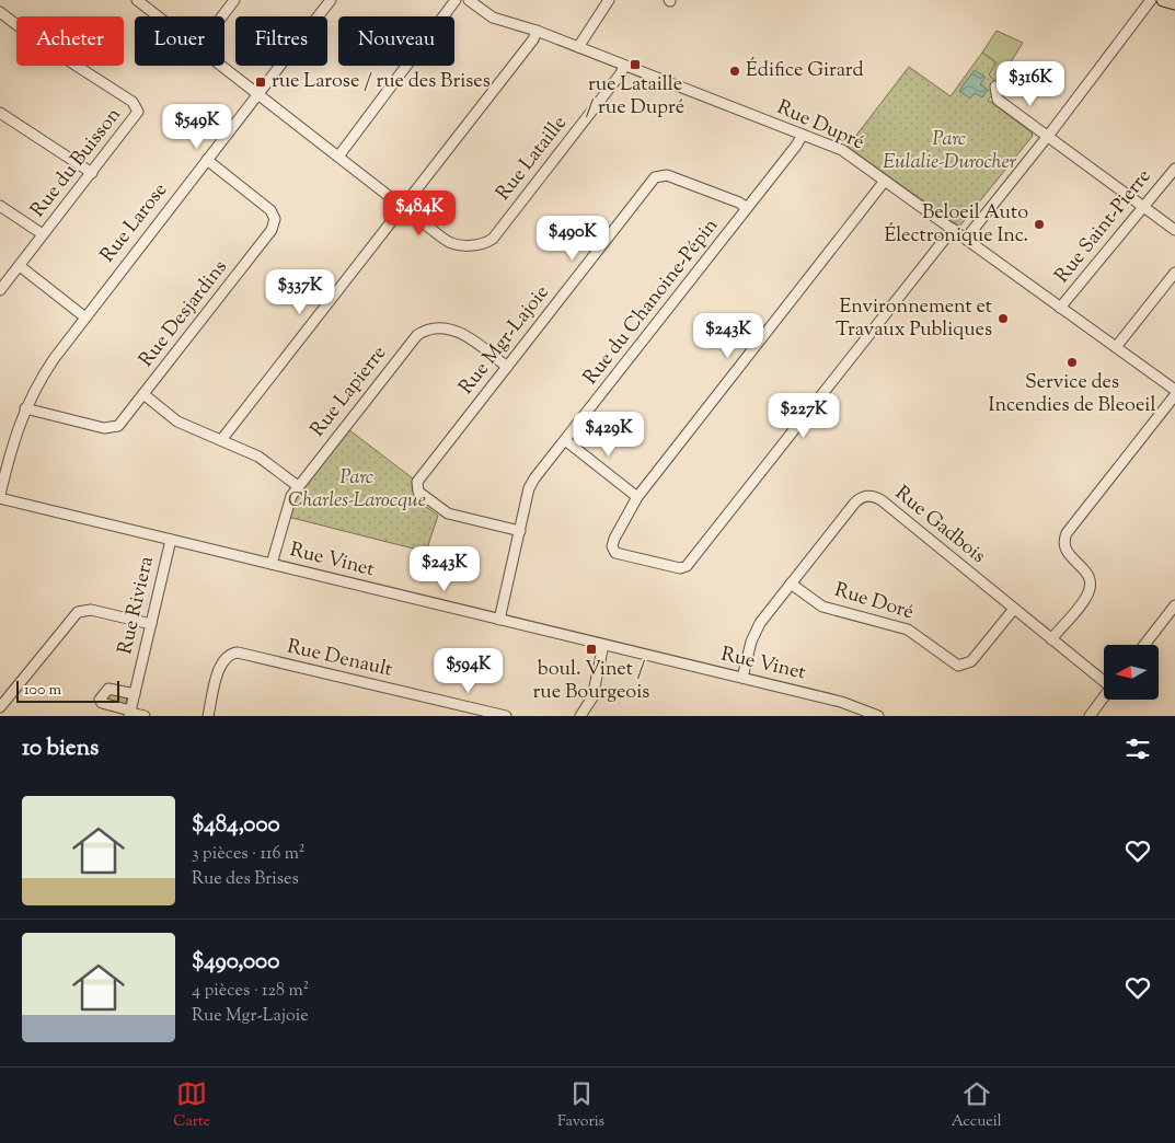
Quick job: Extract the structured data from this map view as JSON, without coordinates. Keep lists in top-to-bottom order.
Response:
{
  "streets": {
    "street": [
      "Rue Dupré",
      "Rue Lataille",
      "Rue du Buisson",
      "Rue Larose",
      "Rue Saint-Pierre",
      "Rue du Chanoine-Pépin",
      "Rue Desjardins",
      "Rue Mgr-Lajoie",
      "Rue Lapierre",
      "Rue Gadbois",
      "Rue Vinet",
      "Rue Doré",
      "Rue Riviera",
      "Rue Denault"
    ]
  },
  "crossings": [
    ["Rue Dupré", "Rue Lataille"],
    ["Rue Dupré", "Rue Saint-Pierre"],
    ["Rue Dupré", "Rue du Chanoine-Pépin"],
    ["Rue Larose", "Rue Desjardins"],
    ["Rue Larose", "Rue Vinet"],
    ["Rue du Chanoine-Pépin", "Rue Mgr-Lajoie"],
    ["Rue du Chanoine-Pépin", "Rue Vinet"],
    ["Rue Mgr-Lajoie", "Rue Lapierre"],
    ["Rue Lapierre", "Rue Vinet"],
    ["Rue Gadbois", "Rue Vinet"],
    ["Rue Gadbois", "Rue Doré"],
    ["Rue Vinet", "Rue Riviera"]
  ],
  "parks": ["Parc Eulalie-Durocher", "Parc Charles-Larocque"],
  "places": {
    "transit": ["rue Lataille / rue Dupré", "rue Larose / rue des Brises", "boul. Vinet / rue Bourgeois"],
    "other": [
      "Édifice Girard",
      "Beloeil Auto Électronique Inc.",
      "Environnement et Travaux Publiques",
      "Service des Incendies de Bleoeil"
    ]
  },
  "scale_bar": "100 m",
  "north": "left",
  "page": {
    "chip": [
      "Acheter",
      "Louer",
      "Filtres",
      "Nouveau"
    ],
    "price": [
      "$316K",
      "$549K",
      "$484K",
      "$490K",
      "$337K",
      "$243K",
      "$227K",
      "$429K",
      "$243K",
      "$594K"
    ],
    "scale": "100 m",
    "heading": "10 biens",
    "list": [
      {
        "name": "$484,000",
        "note": "3 pièces · 116 m² · Rue des Brises"
      },
      {
        "name": "$490,000",
        "note": "4 pièces · 128 m² · Rue Mgr-Lajoie"
      }
    ],
    "tabs": ["Carte", "Favoris", "Accueil"]
  }
}
